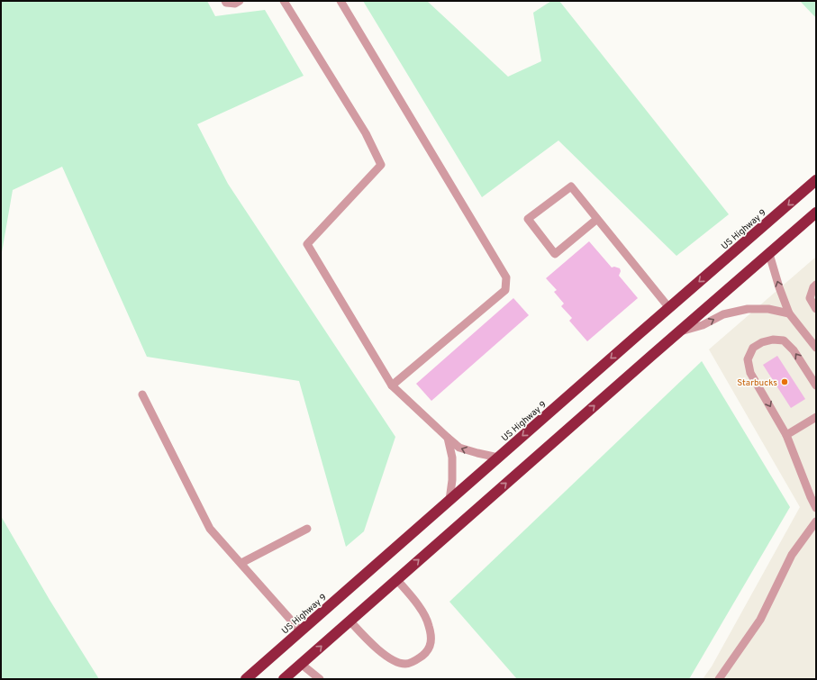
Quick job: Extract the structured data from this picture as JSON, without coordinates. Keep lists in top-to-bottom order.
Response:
{
  "streets": {
    "highway": ["US Highway 9"]
  },
  "places": ["Starbucks"]
}
